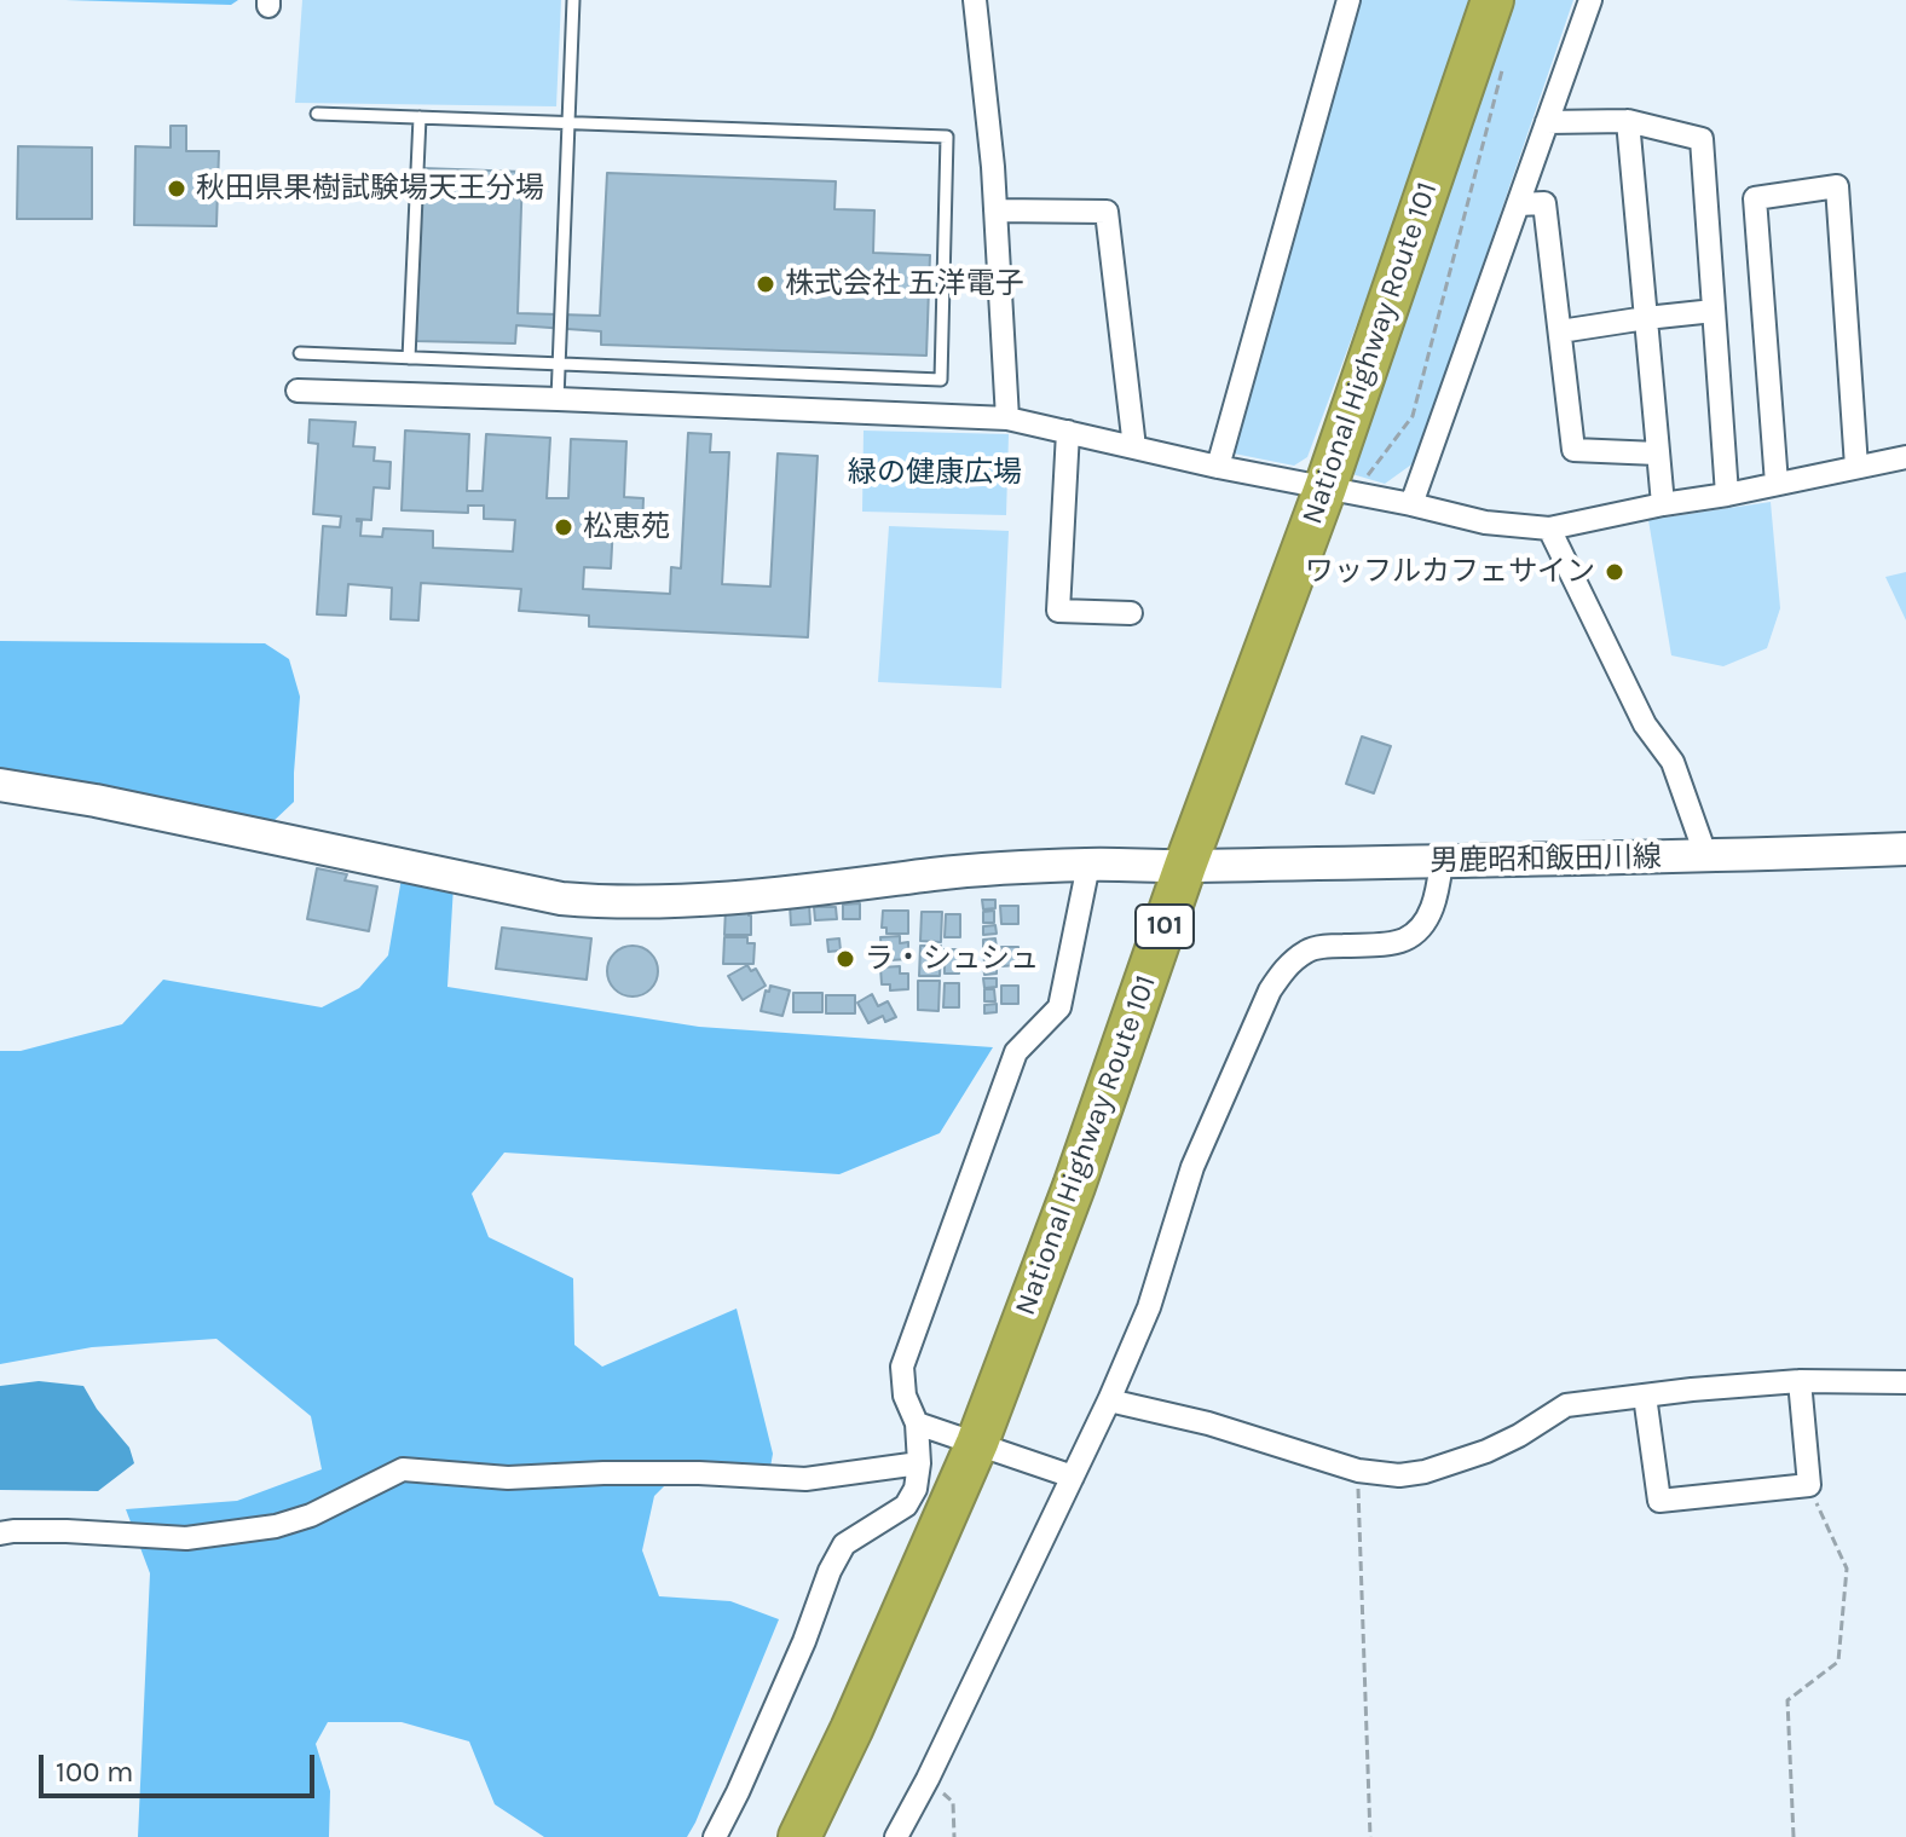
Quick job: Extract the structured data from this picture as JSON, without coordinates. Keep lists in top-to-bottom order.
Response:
{
  "streets": {
    "highway": ["National Highway Route 101", "101"],
    "street": ["男鹿昭和飯田川線"]
  },
  "crossings": [
    ["National Highway Route 101", "男鹿昭和飯田川線"]
  ],
  "parks": ["緑の健康広場"],
  "places": [
    "秋田県果樹試験場天王分場",
    "株式会社 五洋電子",
    "松恵苑",
    "ワッフルカフェサイン",
    "ラ・シュシュ"
  ],
  "scale_bar": "100 m"
}
